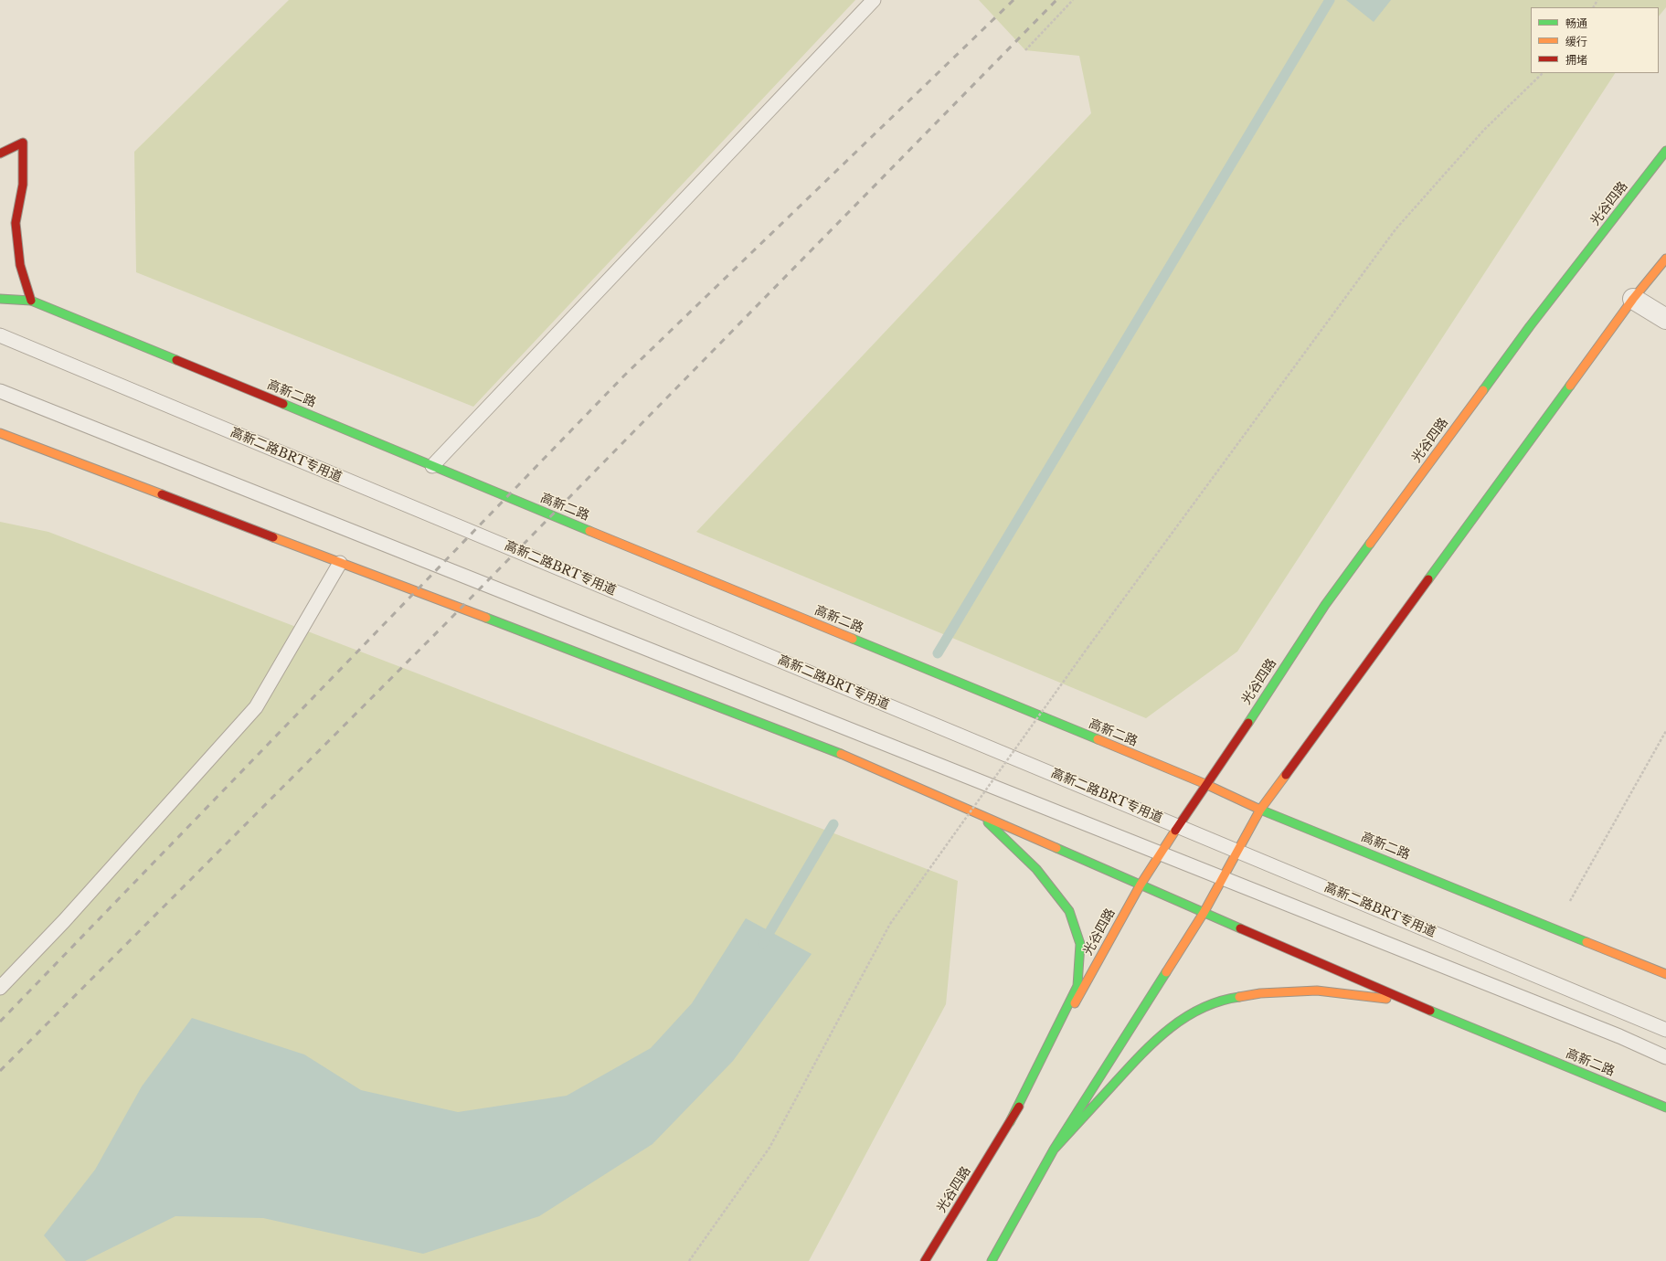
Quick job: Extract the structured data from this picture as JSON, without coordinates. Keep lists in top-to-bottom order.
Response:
{
  "streets": {
    "main road": ["光谷四路", "高新二路"],
    "lane": ["高新二路BRT专用道"]
  },
  "crossings": [
    ["光谷四路", "高新二路"],
    ["光谷四路", "高新二路BRT专用道"]
  ],
  "legend": ["畅通", "缓行", "拥堵"]
}
